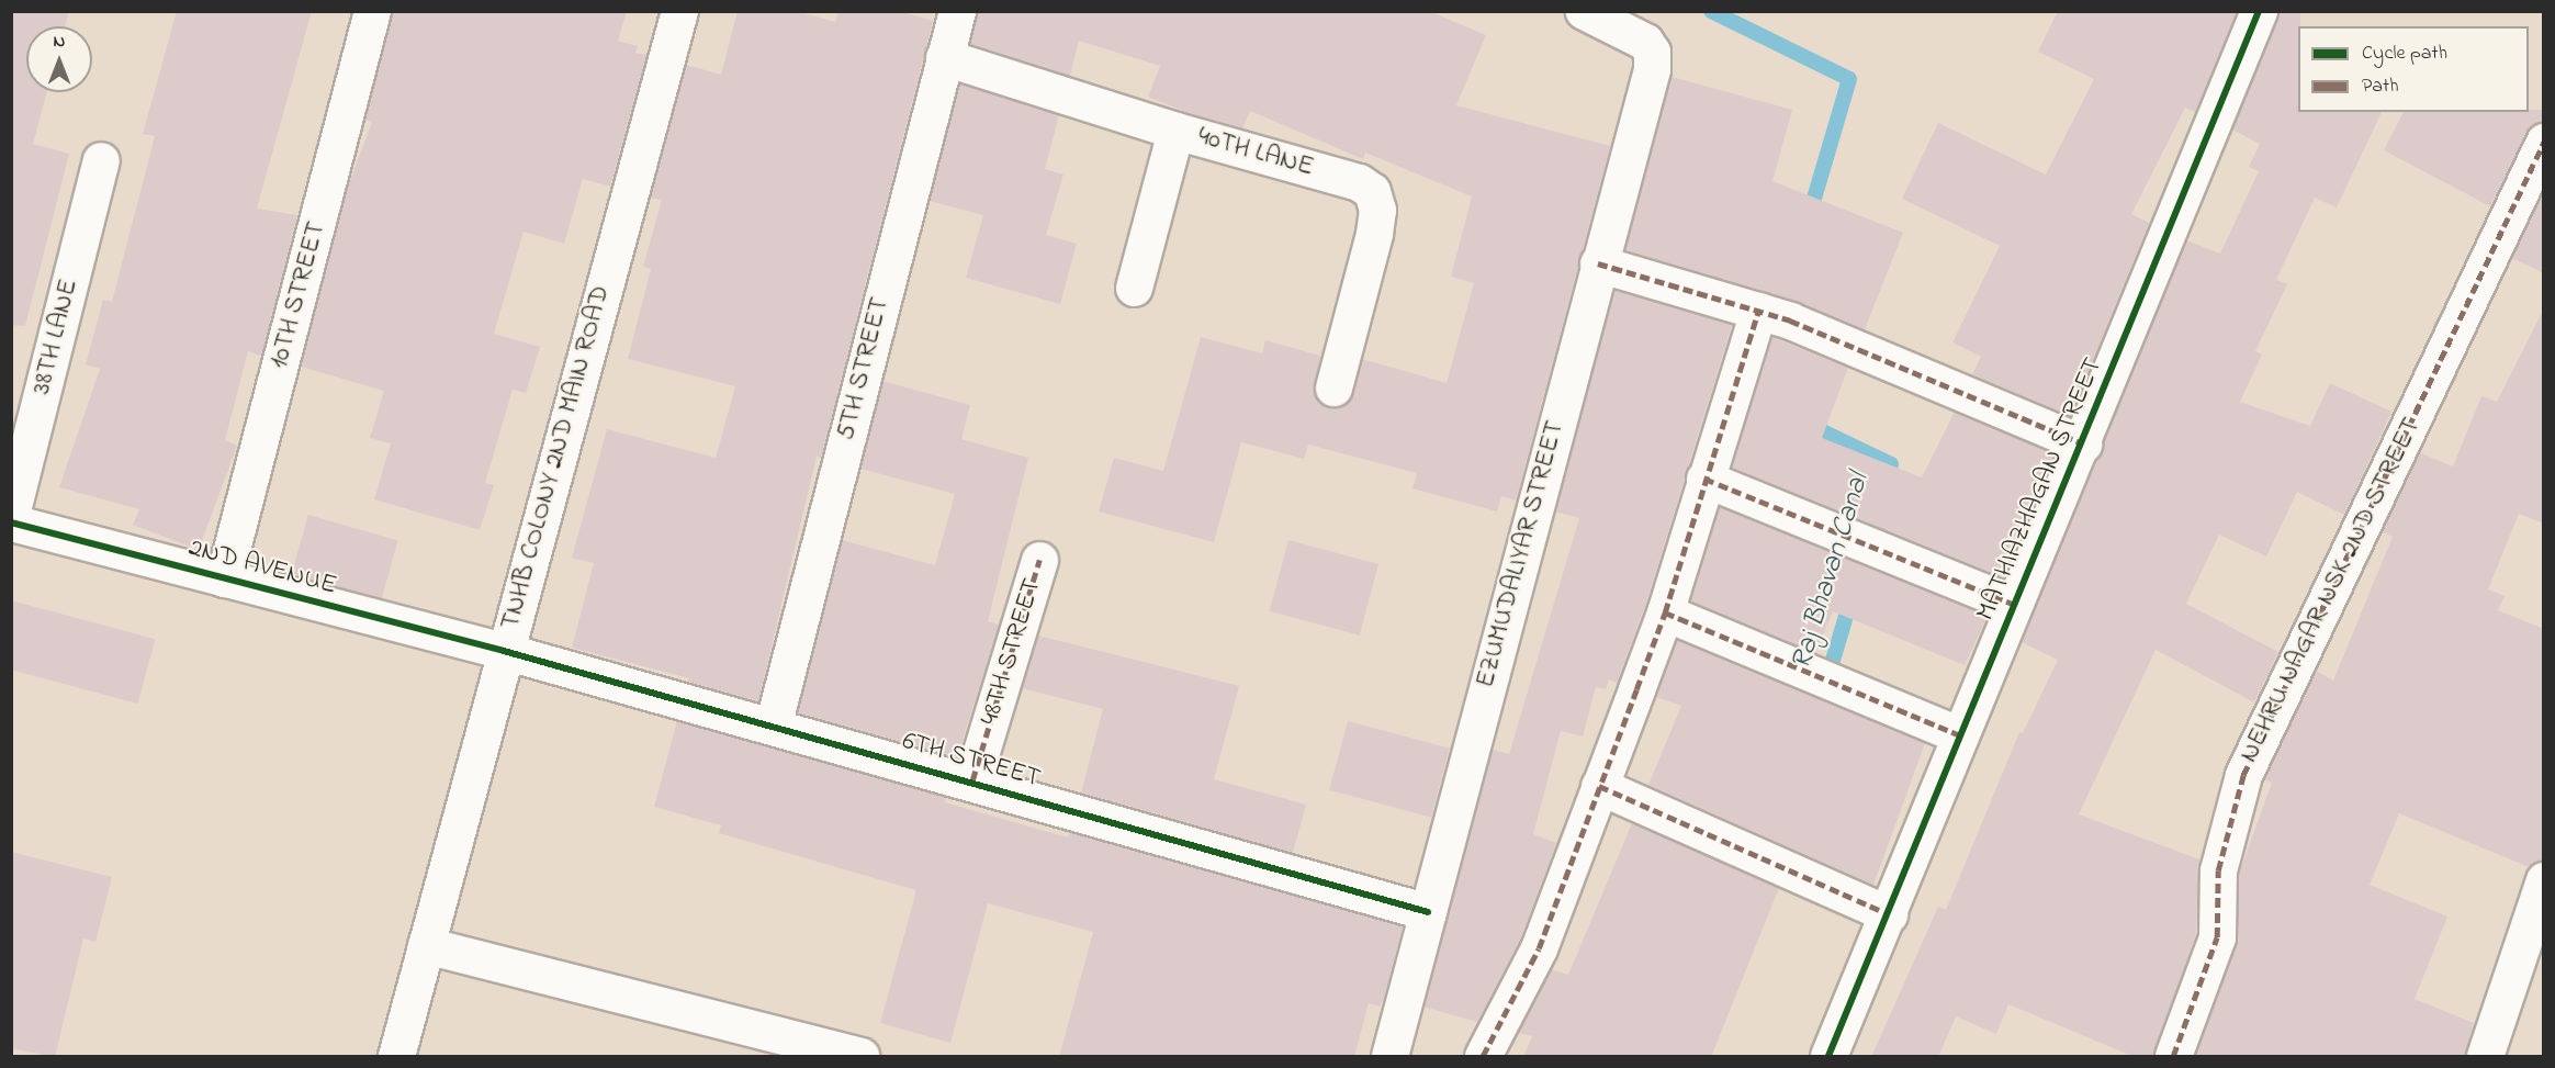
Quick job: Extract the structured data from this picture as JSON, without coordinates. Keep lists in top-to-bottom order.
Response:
{
  "streets": {
    "street": [
      "40TH LANE",
      "10TH STREET",
      "38TH LANE",
      "5TH STREET",
      "TNHB COLONY 2ND MAIN ROAD",
      "MATHIAZHAGAN STREET",
      "EZUMUDALIYAR STREET",
      "2ND AVENUE",
      "NEHRU NAGAR NSK 2ND STREET",
      "48TH STREET",
      "6TH STREET"
    ]
  },
  "crossings": [
    ["40TH LANE", "5TH STREET"],
    ["10TH STREET", "2ND AVENUE"],
    ["5TH STREET", "6TH STREET"],
    ["TNHB COLONY 2ND MAIN ROAD", "2ND AVENUE"],
    ["TNHB COLONY 2ND MAIN ROAD", "6TH STREET"],
    ["EZUMUDALIYAR STREET", "6TH STREET"],
    ["2ND AVENUE", "6TH STREET"],
    ["48TH STREET", "6TH STREET"]
  ],
  "water": ["Raj Bhavan Canal"],
  "legend": ["Cycle path", "Path"],
  "north": "top"
}
